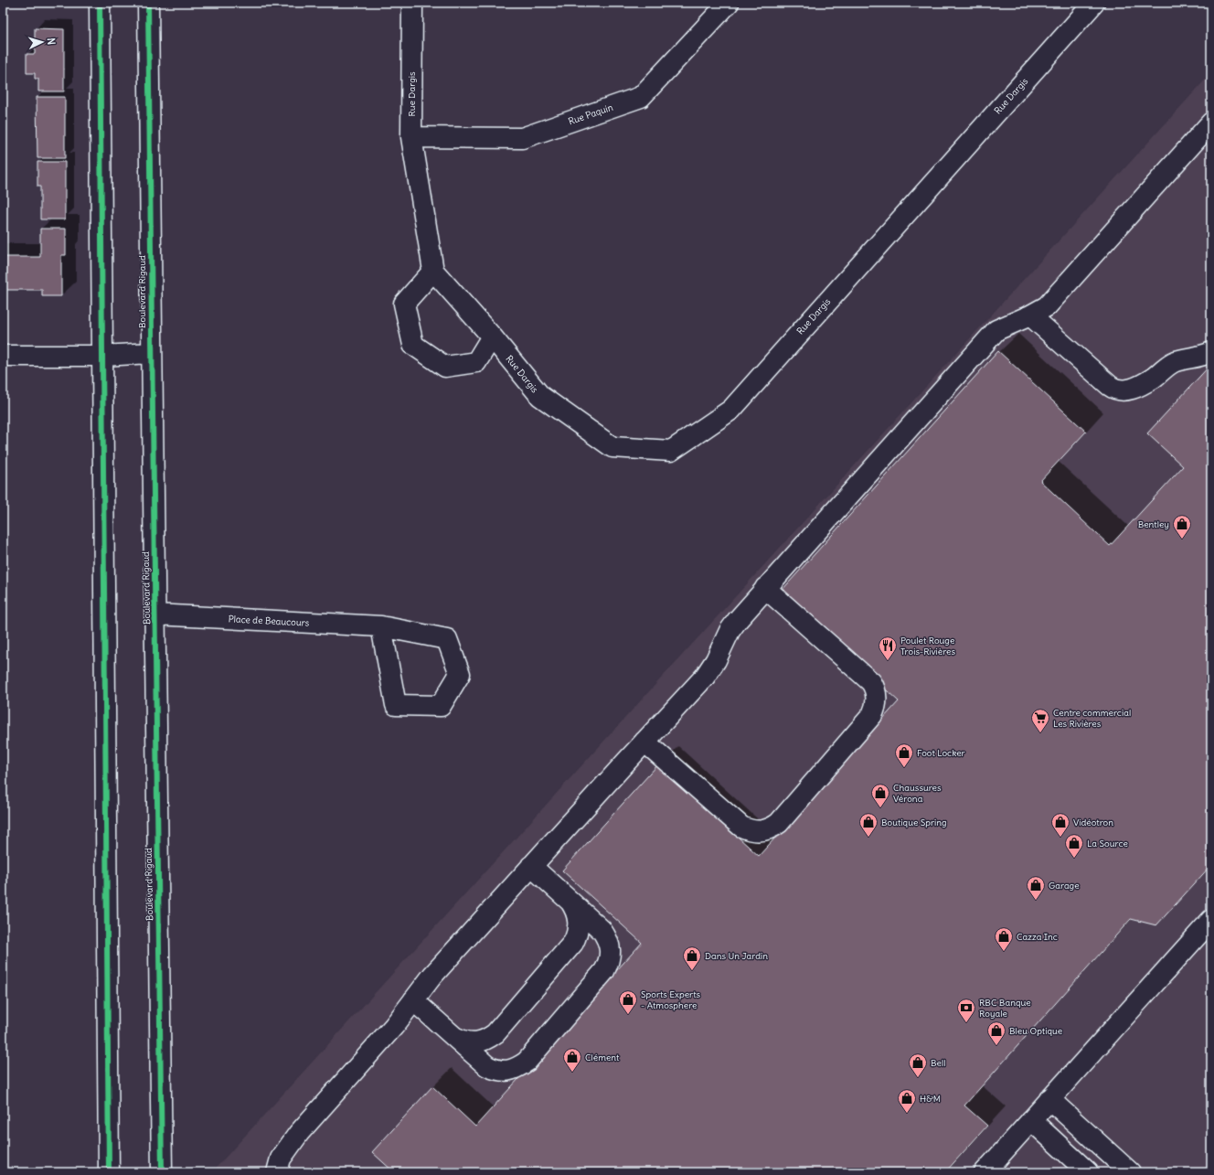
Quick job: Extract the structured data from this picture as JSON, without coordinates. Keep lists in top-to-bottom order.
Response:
{
  "streets": {
    "street": [
      "Rue Dargis",
      "Rue Paquin",
      "Boulevard Rigaud",
      "Place de Beaucours"
    ]
  },
  "crossings": [
    ["Rue Dargis", "Rue Paquin"],
    ["Boulevard Rigaud", "Place de Beaucours"]
  ],
  "places": {
    "shop": [
      "Bentley",
      "Foot Locker",
      "Chaussures Vérona",
      "Boutique Spring",
      "Vidéotron",
      "La Source",
      "Garage",
      "Cazza Inc",
      "Dans Un Jardin",
      "Sports Experts - Atmosphere",
      "Bleu Optique",
      "Clément",
      "Bell",
      "H&M"
    ],
    "restaurant": ["Poulet Rouge Trois-Rivières"],
    "supermarket": ["Centre commercial Les Rivières"],
    "bank": ["RBC Banque Royale"]
  },
  "north": "right"
}
